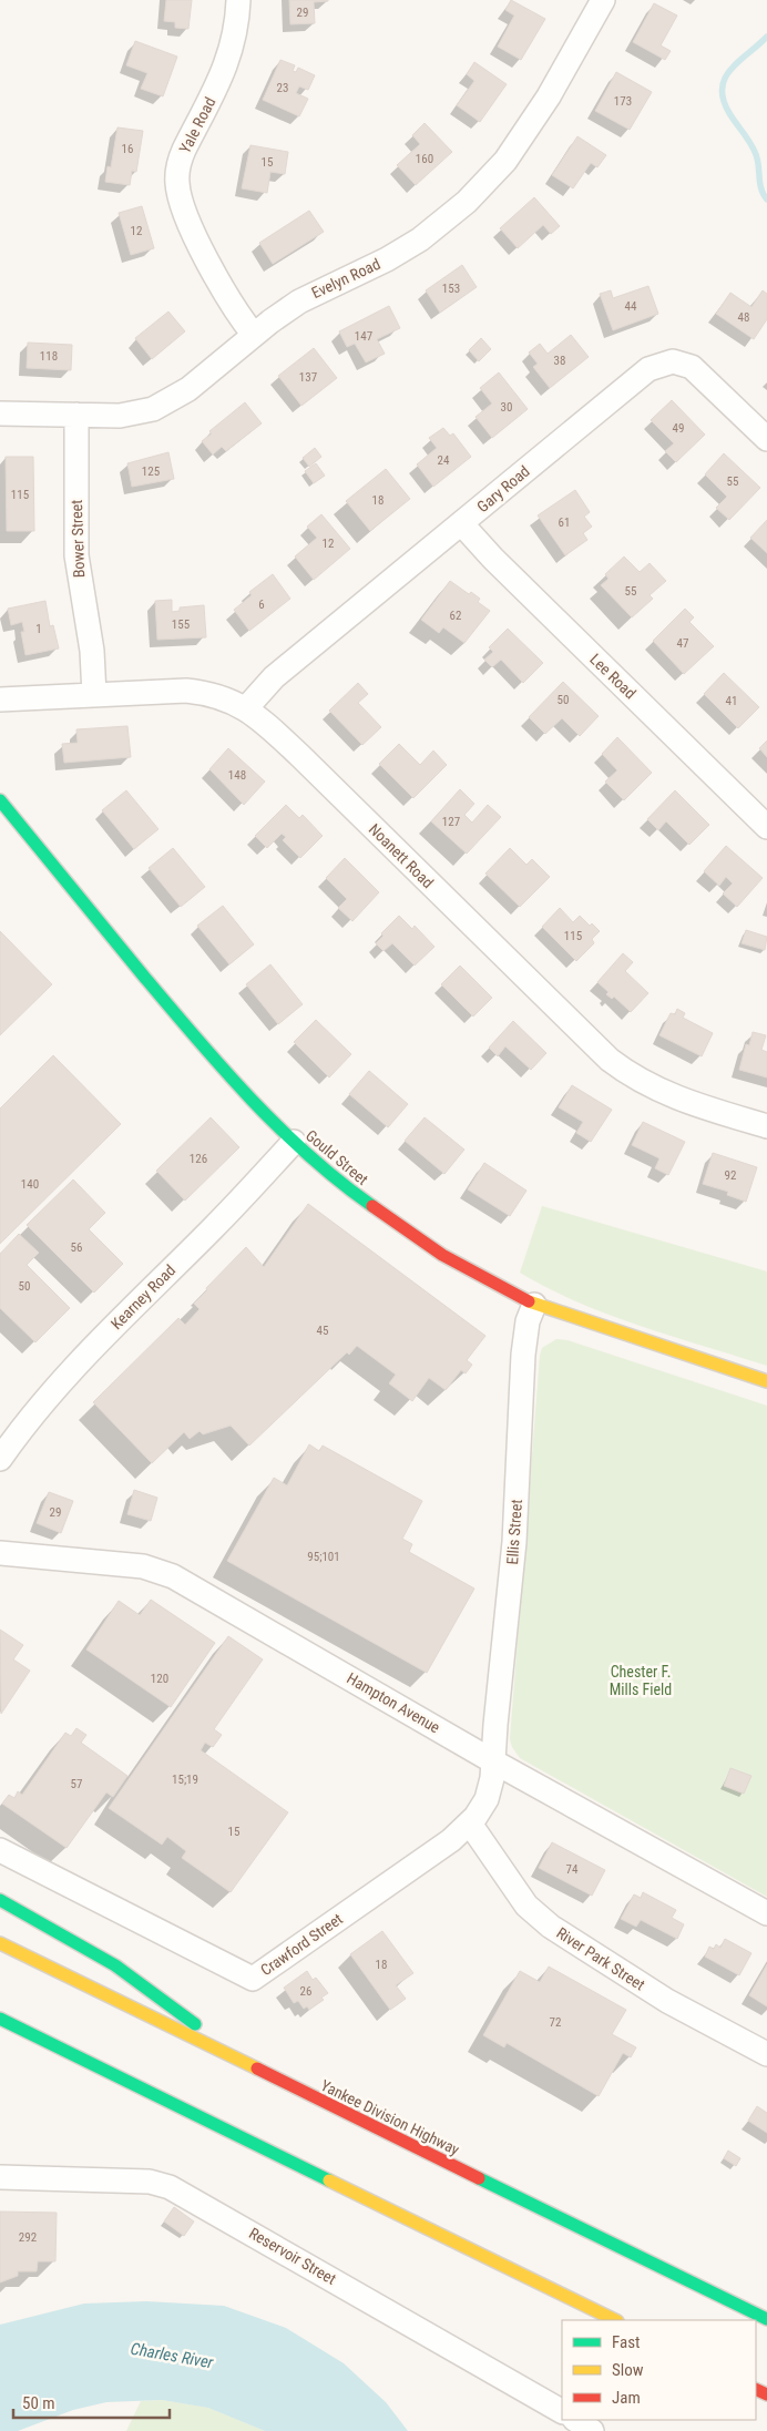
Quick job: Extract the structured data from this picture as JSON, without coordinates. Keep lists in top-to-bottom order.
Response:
{
  "streets": {
    "main road": ["Gould Street", "Yankee Division Highway"],
    "street": [
      "Yale Road",
      "Evelyn Road",
      "Gary Road",
      "Bower Street",
      "Lee Road",
      "Noanett Road",
      "Kearney Road",
      "Ellis Street",
      "Hampton Avenue",
      "Crawford Street",
      "River Park Street",
      "Reservoir Street"
    ]
  },
  "crossings": [
    ["Yale Road", "Evelyn Road"],
    ["Evelyn Road", "Bower Street"],
    ["Gary Road", "Lee Road"],
    ["Gary Road", "Noanett Road"],
    ["Bower Street", "Noanett Road"],
    ["Gould Street", "Kearney Road"],
    ["Gould Street", "Ellis Street"],
    ["Ellis Street", "Hampton Avenue"],
    ["Ellis Street", "Crawford Street"],
    ["Hampton Avenue", "Crawford Street"],
    ["Crawford Street", "River Park Street"]
  ],
  "water": ["Charles River"],
  "parks": ["Chester F. Mills Field"],
  "house_numbers": [
    "29",
    "23",
    "173",
    "16",
    "160",
    "15",
    "12",
    "153",
    "44",
    "48",
    "147",
    "118",
    "38",
    "137",
    "30",
    "49",
    "24",
    "125",
    "55",
    "115",
    "18",
    "61",
    "12",
    "55",
    "6",
    "62",
    "155",
    "1",
    "47",
    "50",
    "41",
    "148",
    "127",
    "115",
    "126",
    "92",
    "140",
    "56",
    "50",
    "45",
    "29",
    "95;101",
    "120",
    "15;19",
    "57",
    "15",
    "74",
    "18",
    "26",
    "72",
    "292"
  ],
  "legend": ["Fast", "Slow", "Jam"],
  "scale_bar": "50 m"
}
